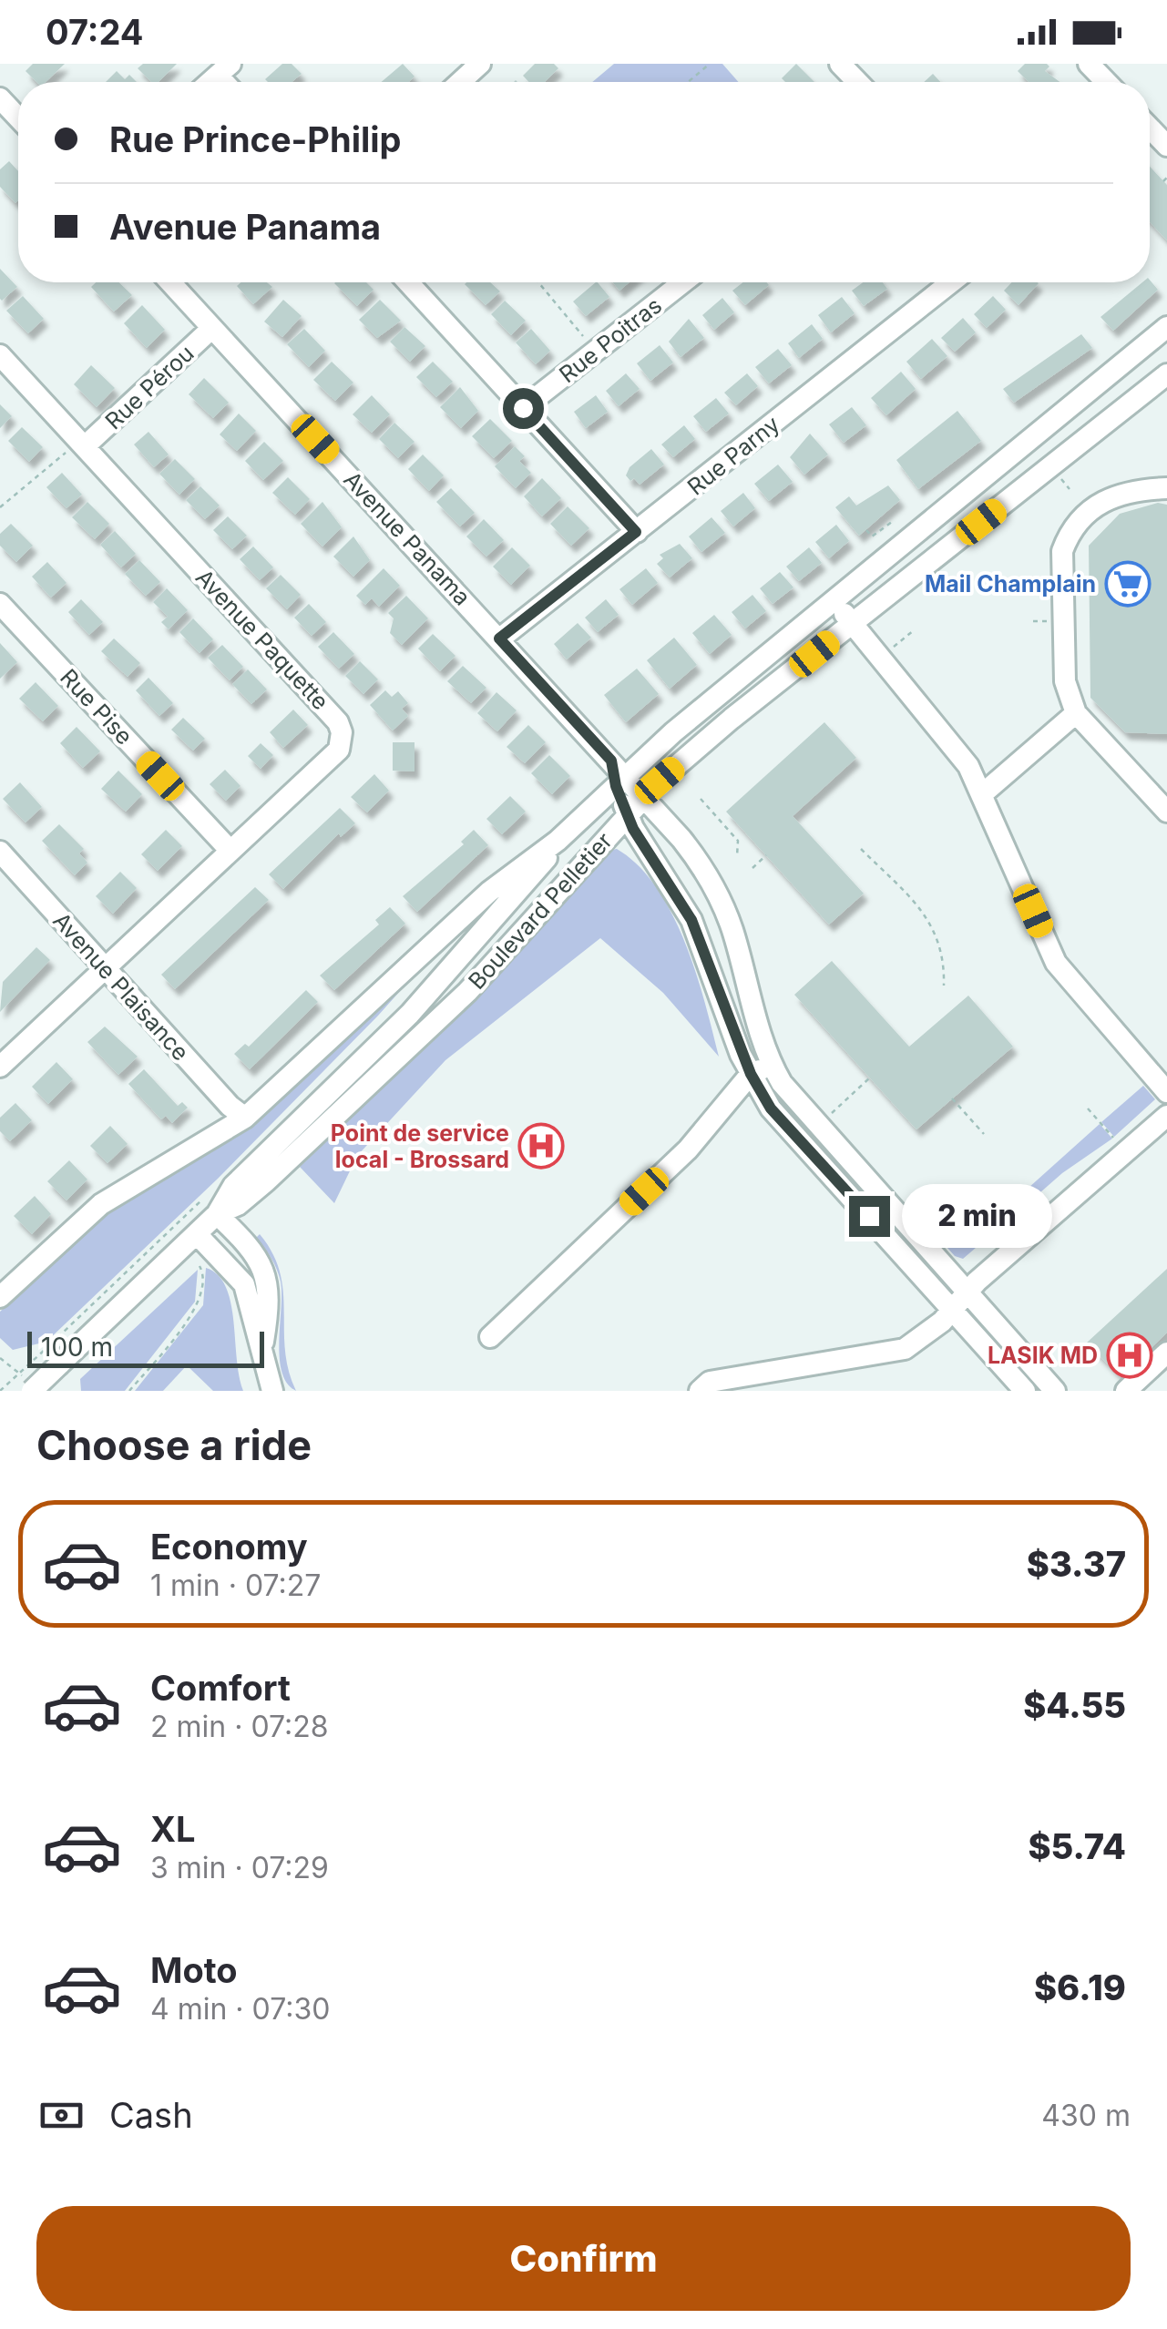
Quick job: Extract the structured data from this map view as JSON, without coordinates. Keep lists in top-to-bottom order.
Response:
{
  "streets": {
    "street": [
      "Rue Poitras",
      "Rue Pérou",
      "Rue Parny",
      "Avenue Panama",
      "Avenue Paquette",
      "Rue Pise",
      "Boulevard Pelletier",
      "Avenue Plaisance"
    ]
  },
  "crossings": [
    ["Rue Pérou", "Avenue Panama"],
    ["Rue Pérou", "Avenue Paquette"],
    ["Rue Parny", "Avenue Panama"],
    ["Avenue Panama", "Boulevard Pelletier"],
    ["Avenue Paquette", "Rue Pise"],
    ["Avenue Paquette", "Avenue Plaisance"],
    ["Boulevard Pelletier", "Avenue Plaisance"]
  ],
  "places": {
    "supermarket": ["Mail Champlain"],
    "hospital": ["Point de service local - Brossard", "LASIK MD"]
  },
  "scale_bar": "100 m",
  "page": {
    "status": "07:24",
    "banner": ["Rue Prince-Philip", "Avenue Panama"],
    "bubble": "2 min",
    "scale": "100 m",
    "heading": "Choose a ride",
    "list": [
      {
        "name": "Economy",
        "note": "1 min · 07:27",
        "value": "$3.37"
      },
      {
        "name": "Comfort",
        "note": "2 min · 07:28",
        "value": "$4.55"
      },
      {
        "name": "XL",
        "note": "3 min · 07:29",
        "value": "$5.74"
      },
      {
        "name": "Moto",
        "note": "4 min · 07:30",
        "value": "$6.19"
      }
    ],
    "pay": ["Cash", "430 m"],
    "buttons": "Confirm"
  }
}
